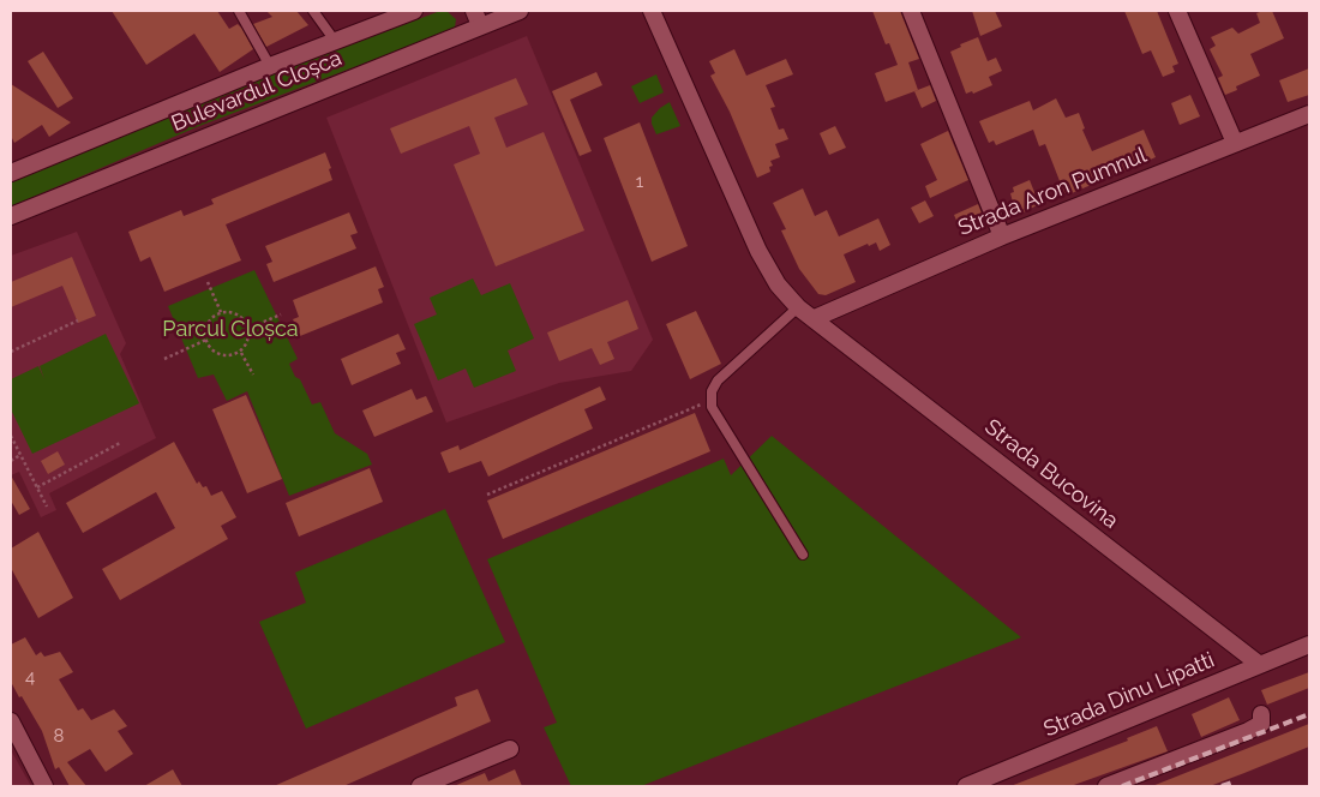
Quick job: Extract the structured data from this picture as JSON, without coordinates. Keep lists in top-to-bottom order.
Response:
{
  "streets": {
    "street": [
      "Bulevardul Cloșca",
      "Strada Aron Pumnul",
      "Strada Bucovina",
      "Strada Dinu Lipatti"
    ]
  },
  "crossings": [
    ["Strada Aron Pumnul", "Strada Bucovina"],
    ["Strada Bucovina", "Strada Dinu Lipatti"]
  ],
  "parks": ["Parcul Cloșca"],
  "house_numbers": ["1", "4", "8"]
}
